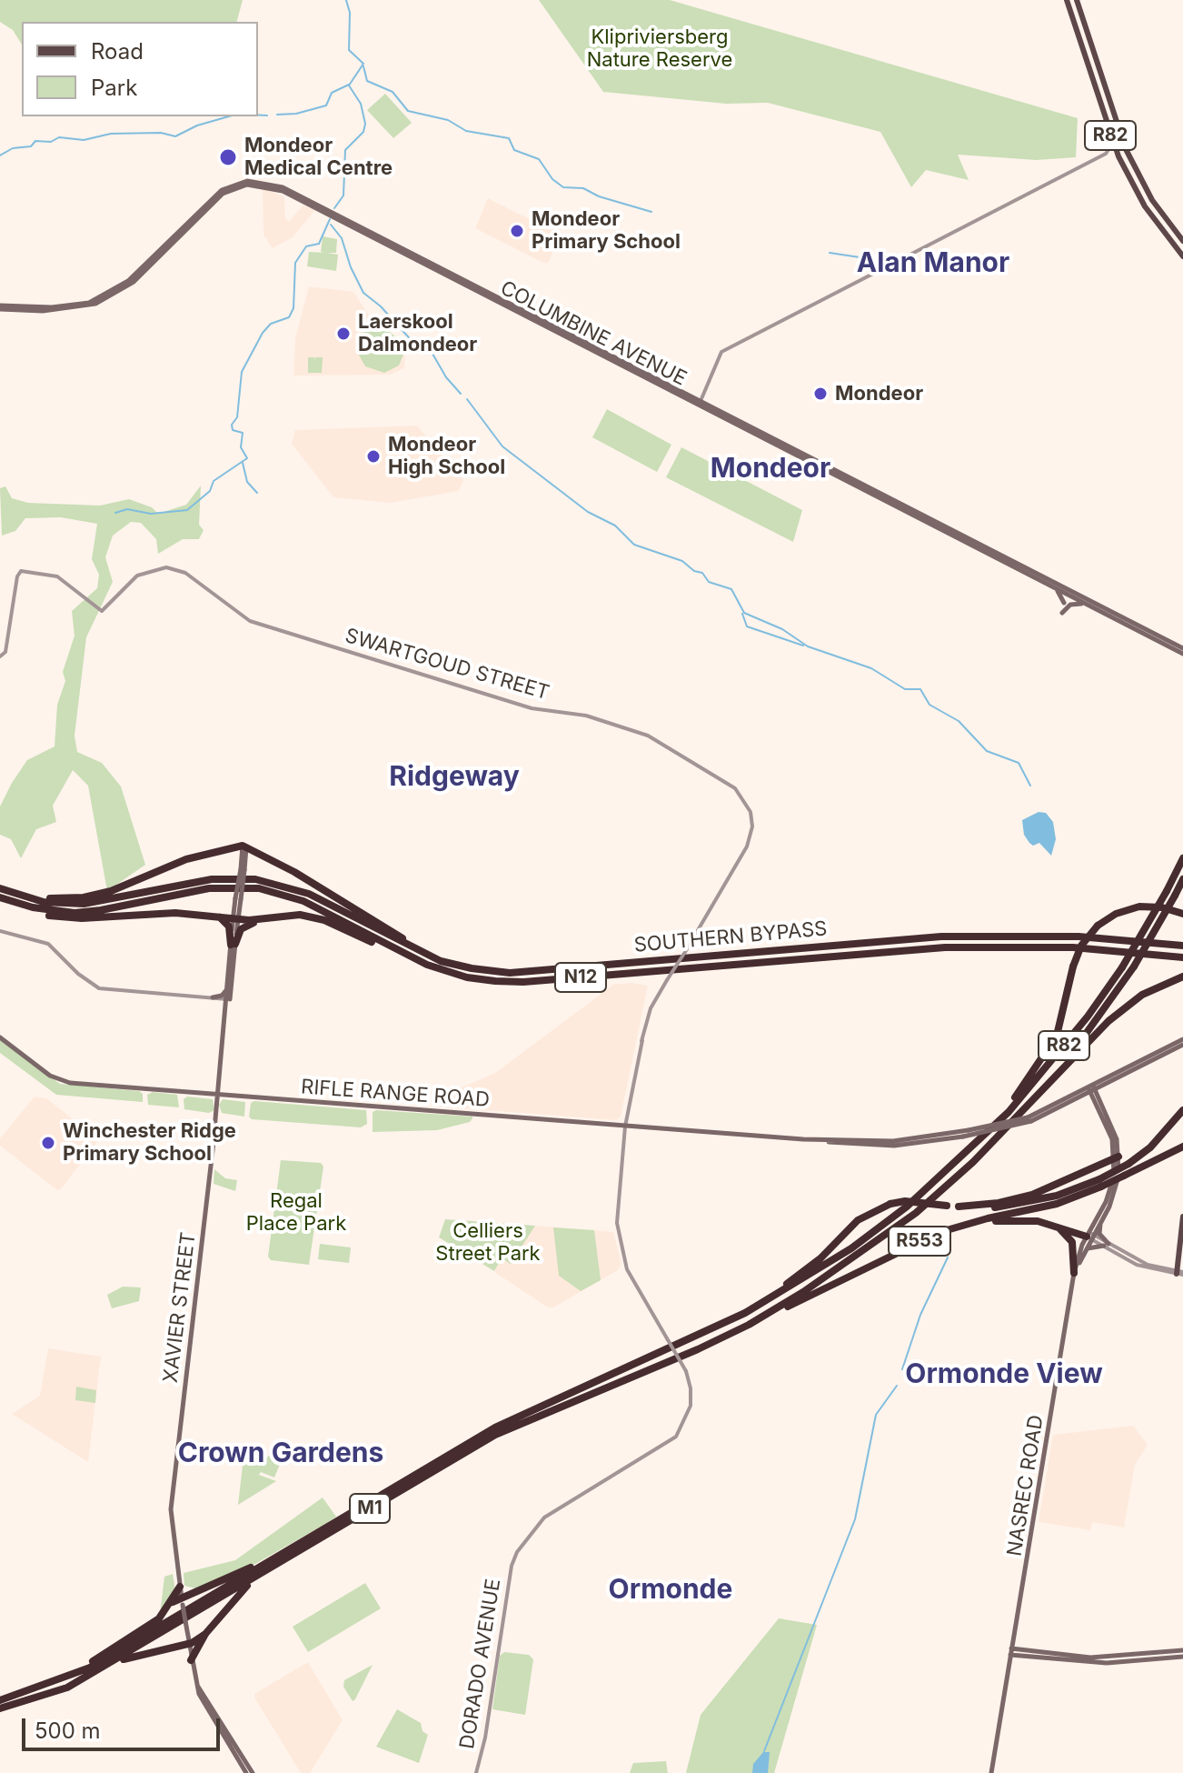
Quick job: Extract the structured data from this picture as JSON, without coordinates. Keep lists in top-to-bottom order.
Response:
{
  "streets": {
    "highway": [
      "R82",
      "SOUTHERN BYPASS",
      "N12",
      "R553",
      "M1"
    ],
    "main road": [
      "COLUMBINE AVENUE",
      "RIFLE RANGE ROAD",
      "XAVIER STREET",
      "NASREC ROAD"
    ],
    "street": ["SWARTGOUD STREET", "DORADO AVENUE"]
  },
  "crossings": [
    ["R82", "M1"],
    ["SWARTGOUD STREET", "RIFLE RANGE ROAD"],
    ["SWARTGOUD STREET", "DORADO AVENUE"],
    ["RIFLE RANGE ROAD", "XAVIER STREET"],
    ["RIFLE RANGE ROAD", "NASREC ROAD"],
    ["R553", "M1"]
  ],
  "districts": [
    "Alan Manor",
    "Mondeor",
    "Ridgeway",
    "Ormonde View",
    "Crown Gardens",
    "Ormonde"
  ],
  "parks": ["Klipriviersberg Nature Reserve", "Regal Place Park", "Celliers Street Park"],
  "places": [
    "Mondeor Medical Centre",
    "Mondeor Primary School",
    "Laerskool Dalmondeor",
    "Mondeor",
    "Mondeor High School",
    "Winchester Ridge Primary School"
  ],
  "legend": ["Road", "Park"],
  "scale_bar": "500 m"
}
